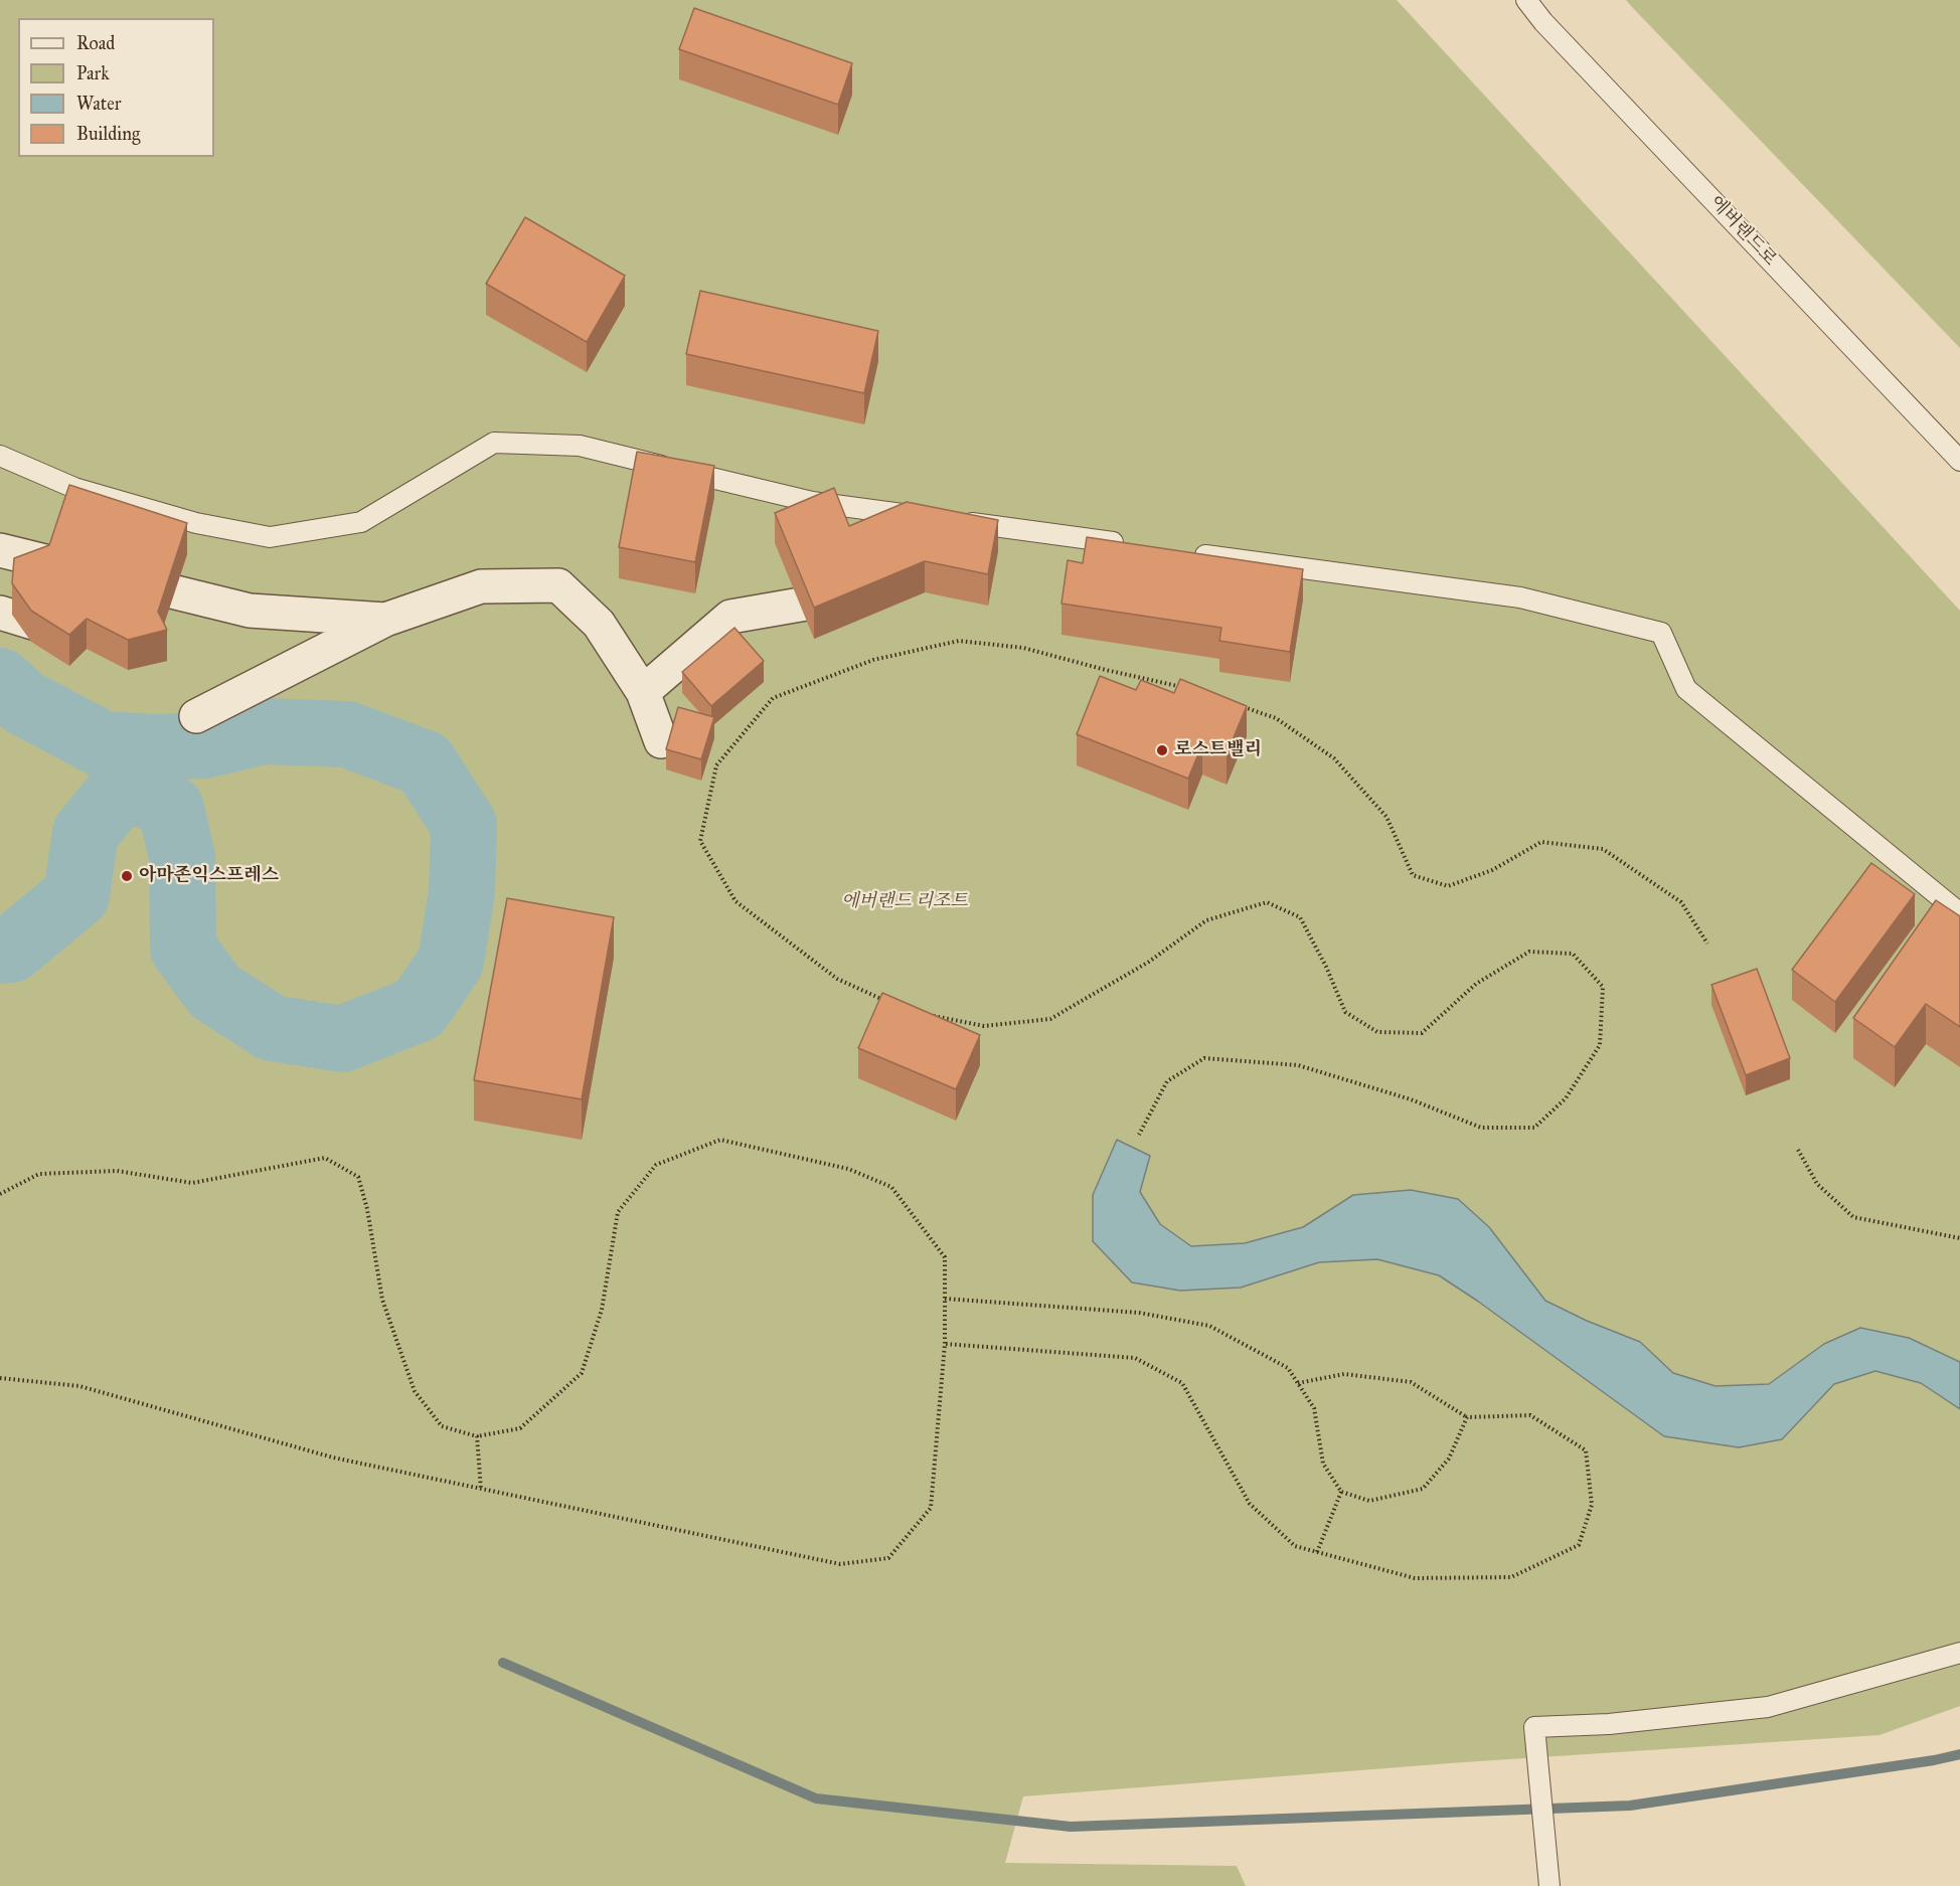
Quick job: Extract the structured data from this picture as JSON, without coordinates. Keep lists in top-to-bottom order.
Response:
{
  "streets": {
    "lane": ["에버랜드로"]
  },
  "parks": ["에버랜드 리조트"],
  "places": ["로스트밸리", "아마존익스프레스"],
  "legend": [
    "Road",
    "Park",
    "Water",
    "Building"
  ]
}
